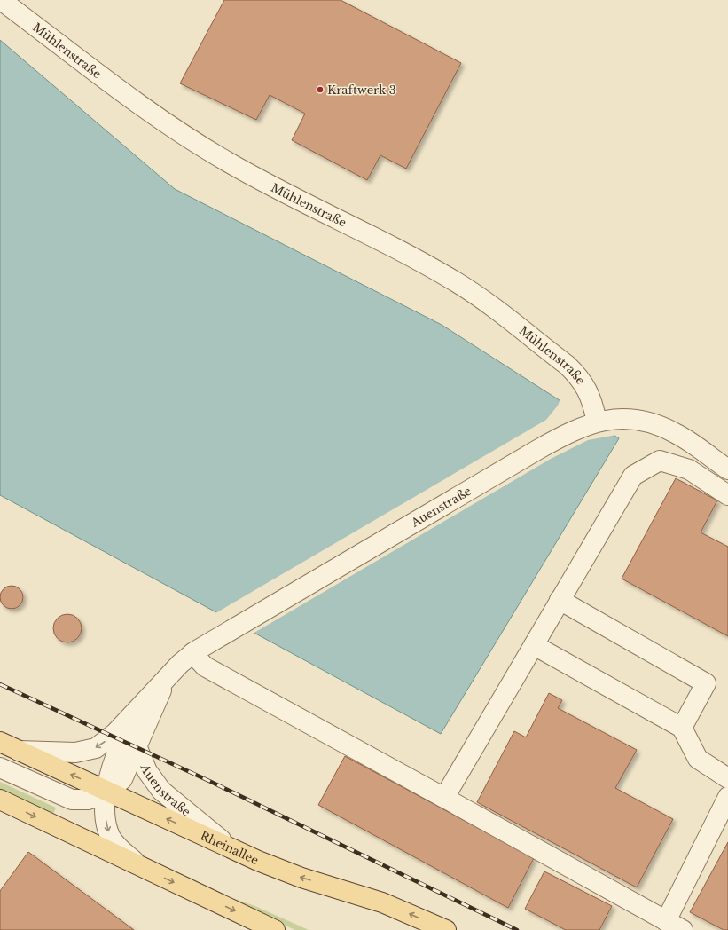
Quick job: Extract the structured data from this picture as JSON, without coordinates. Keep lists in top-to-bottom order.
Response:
{
  "streets": {
    "main road": ["Rheinallee"],
    "street": ["Mühlenstraße", "Auenstraße"]
  },
  "crossings": [
    ["Mühlenstraße", "Auenstraße"],
    ["Auenstraße", "Rheinallee"]
  ],
  "places": ["Kraftwerk 3"]
}
